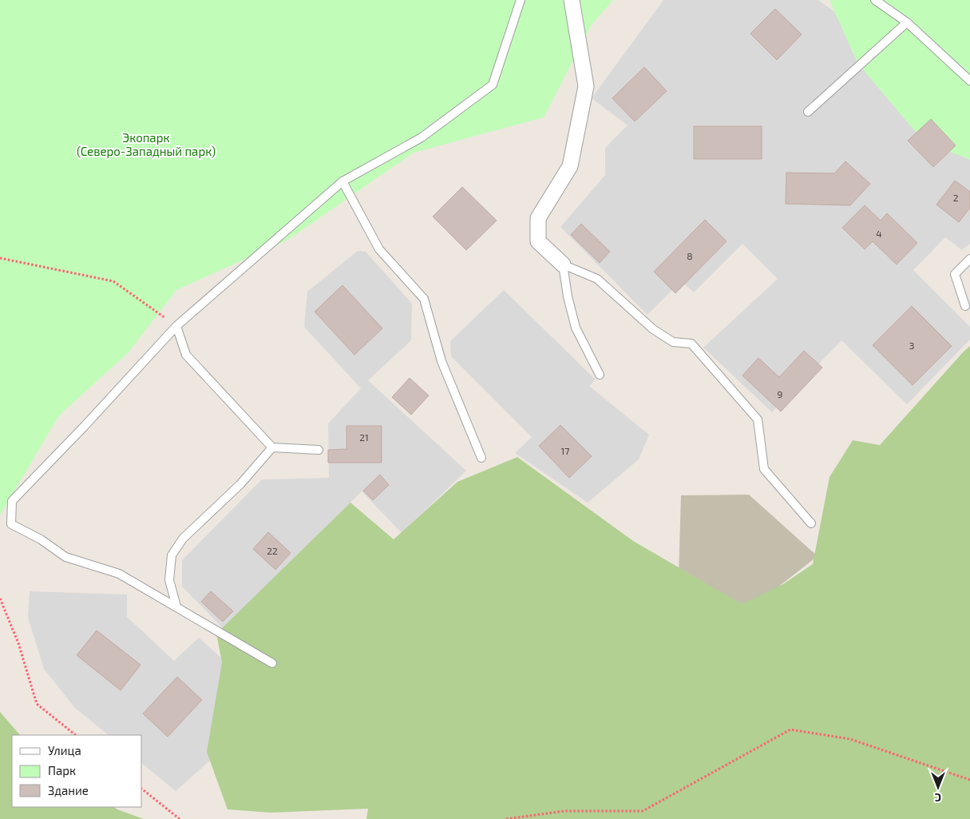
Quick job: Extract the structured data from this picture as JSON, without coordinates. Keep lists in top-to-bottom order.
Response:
{
  "parks": ["Экопарк (Северо-Западный парк)"],
  "house_numbers": [
    "2",
    "4",
    "8",
    "3",
    "9",
    "21",
    "17",
    "22"
  ],
  "legend": ["Улица", "Парк", "Здание"],
  "north": "bottom"
}
